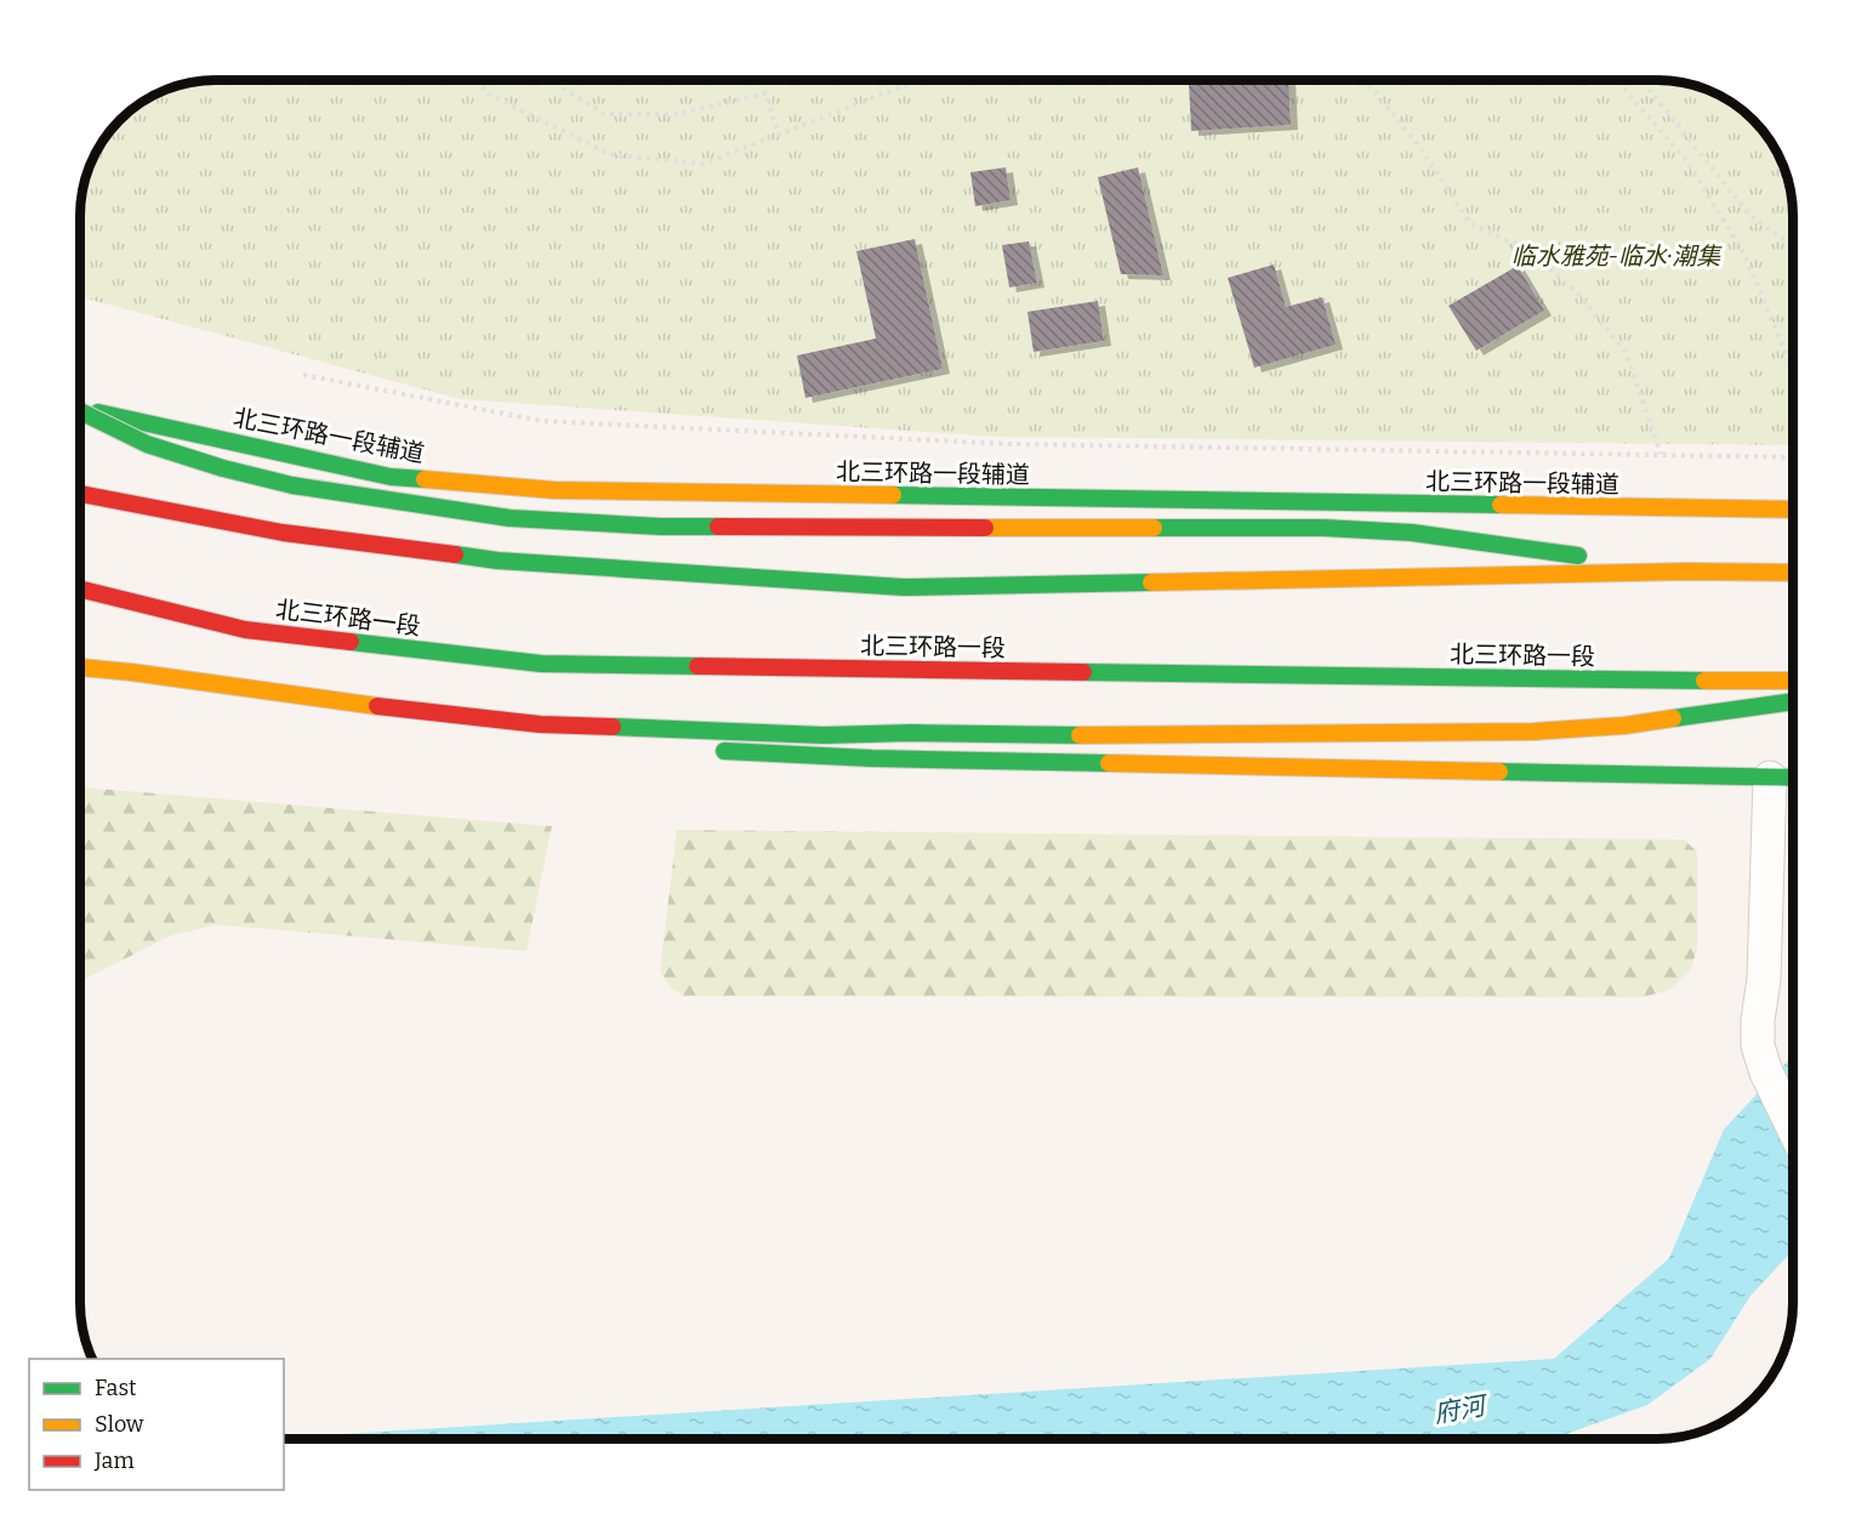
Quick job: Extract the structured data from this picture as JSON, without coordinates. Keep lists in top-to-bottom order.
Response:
{
  "streets": {
    "main road": ["北三环路一段辅道", "北三环路一段"]
  },
  "water": ["府河"],
  "parks": ["临水雅苑-临水·潮集"],
  "legend": ["Fast", "Slow", "Jam"]
}
